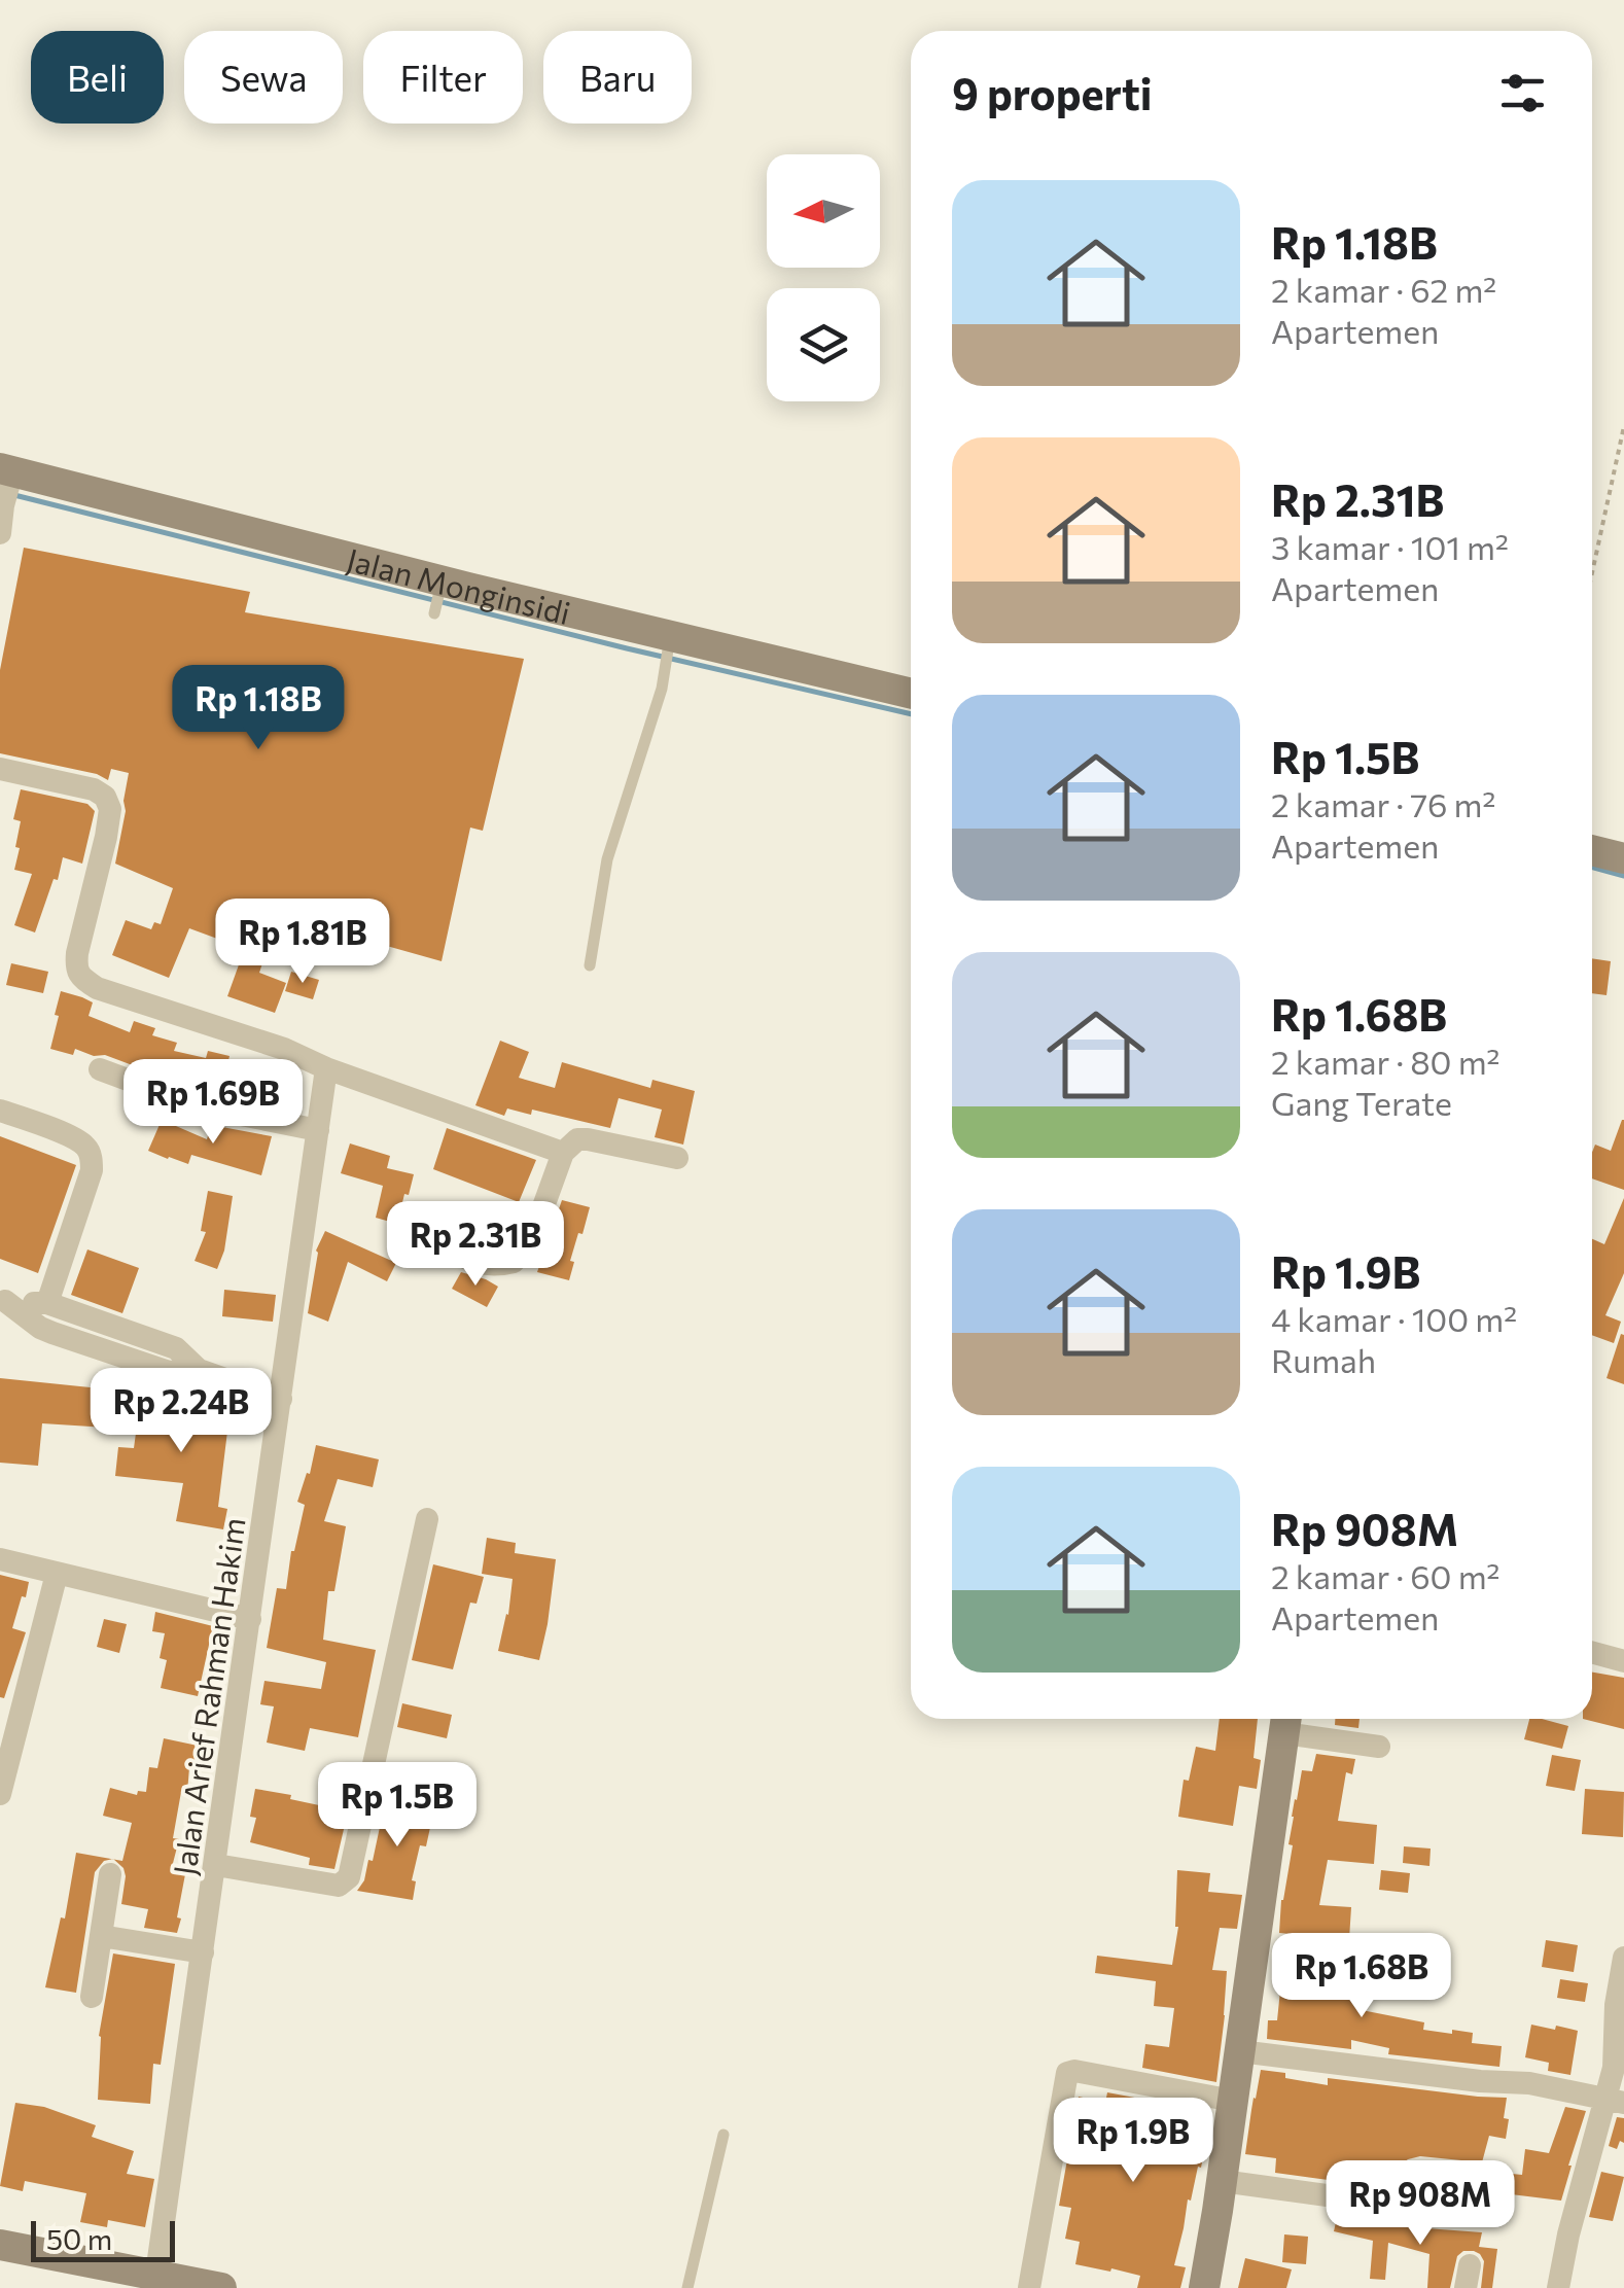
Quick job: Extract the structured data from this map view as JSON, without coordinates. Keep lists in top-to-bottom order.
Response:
{
  "streets": {
    "main road": ["Jalan Monginsidi"],
    "street": ["Jalan Arief Rahman Hakim"]
  },
  "scale_bar": "50 m",
  "north": "left",
  "page": {
    "chip": [
      "Beli",
      "Sewa",
      "Filter",
      "Baru"
    ],
    "heading": "9 properti",
    "list": [
      {
        "name": "Rp 1.18B",
        "note": "2 kamar · 62 m² · Apartemen"
      },
      {
        "name": "Rp 2.31B",
        "note": "3 kamar · 101 m² · Apartemen"
      },
      {
        "name": "Rp 1.5B",
        "note": "2 kamar · 76 m² · Apartemen"
      },
      {
        "name": "Rp 1.68B",
        "note": "2 kamar · 80 m² · Gang Terate"
      },
      {
        "name": "Rp 1.9B",
        "note": "4 kamar · 100 m² · Rumah"
      },
      {
        "name": "Rp 908M",
        "note": "2 kamar · 60 m² · Apartemen"
      }
    ],
    "price": [
      "Rp 1.18B",
      "Rp 1.81B",
      "Rp 1.69B",
      "Rp 2.31B",
      "Rp 2.24B",
      "Rp 1.5B",
      "Rp 1.68B",
      "Rp 1.9B",
      "Rp 908M"
    ],
    "scale": "50 m"
  }
}
